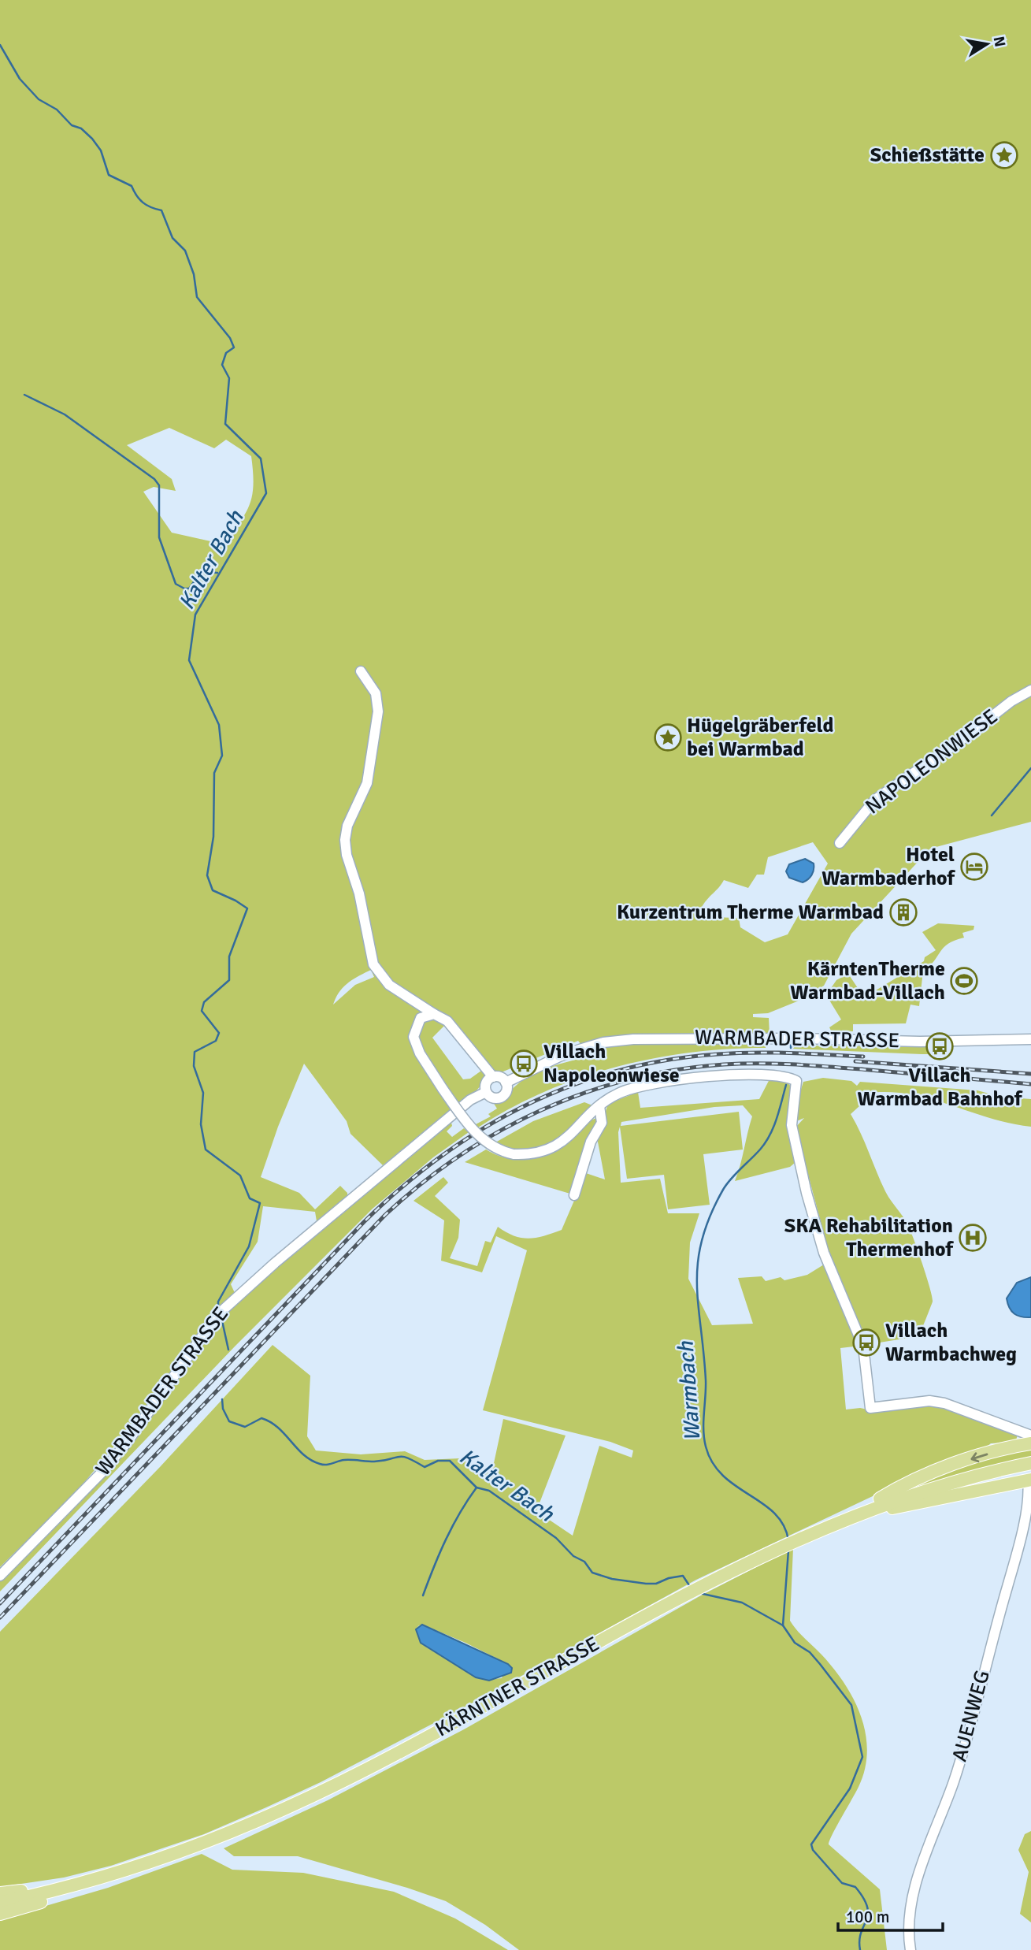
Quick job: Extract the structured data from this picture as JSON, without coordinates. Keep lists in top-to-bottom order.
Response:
{
  "streets": {
    "main road": ["KÄRNTNER STRASSE"],
    "street": ["NAPOLEONWIESE", "WARMBADER STRASSE", "AUENWEG"]
  },
  "water": ["Kalter Bach", "Warmbach"],
  "places": {
    "place": ["Schießstätte", "Hügelgräberfeld bei Warmbad"],
    "hotel": ["Hotel Warmbaderhof"],
    "building": ["Kurzentrum Therme Warmbad"],
    "sports": ["KärntenTherme Warmbad-Villach"],
    "bus stop": ["Villach Warmbad Bahnhof", "Villach Napoleonwiese", "Villach Warmbachweg"],
    "hospital": ["SKA Rehabilitation Thermenhof"]
  },
  "scale_bar": "100 m",
  "north": "right"
}
